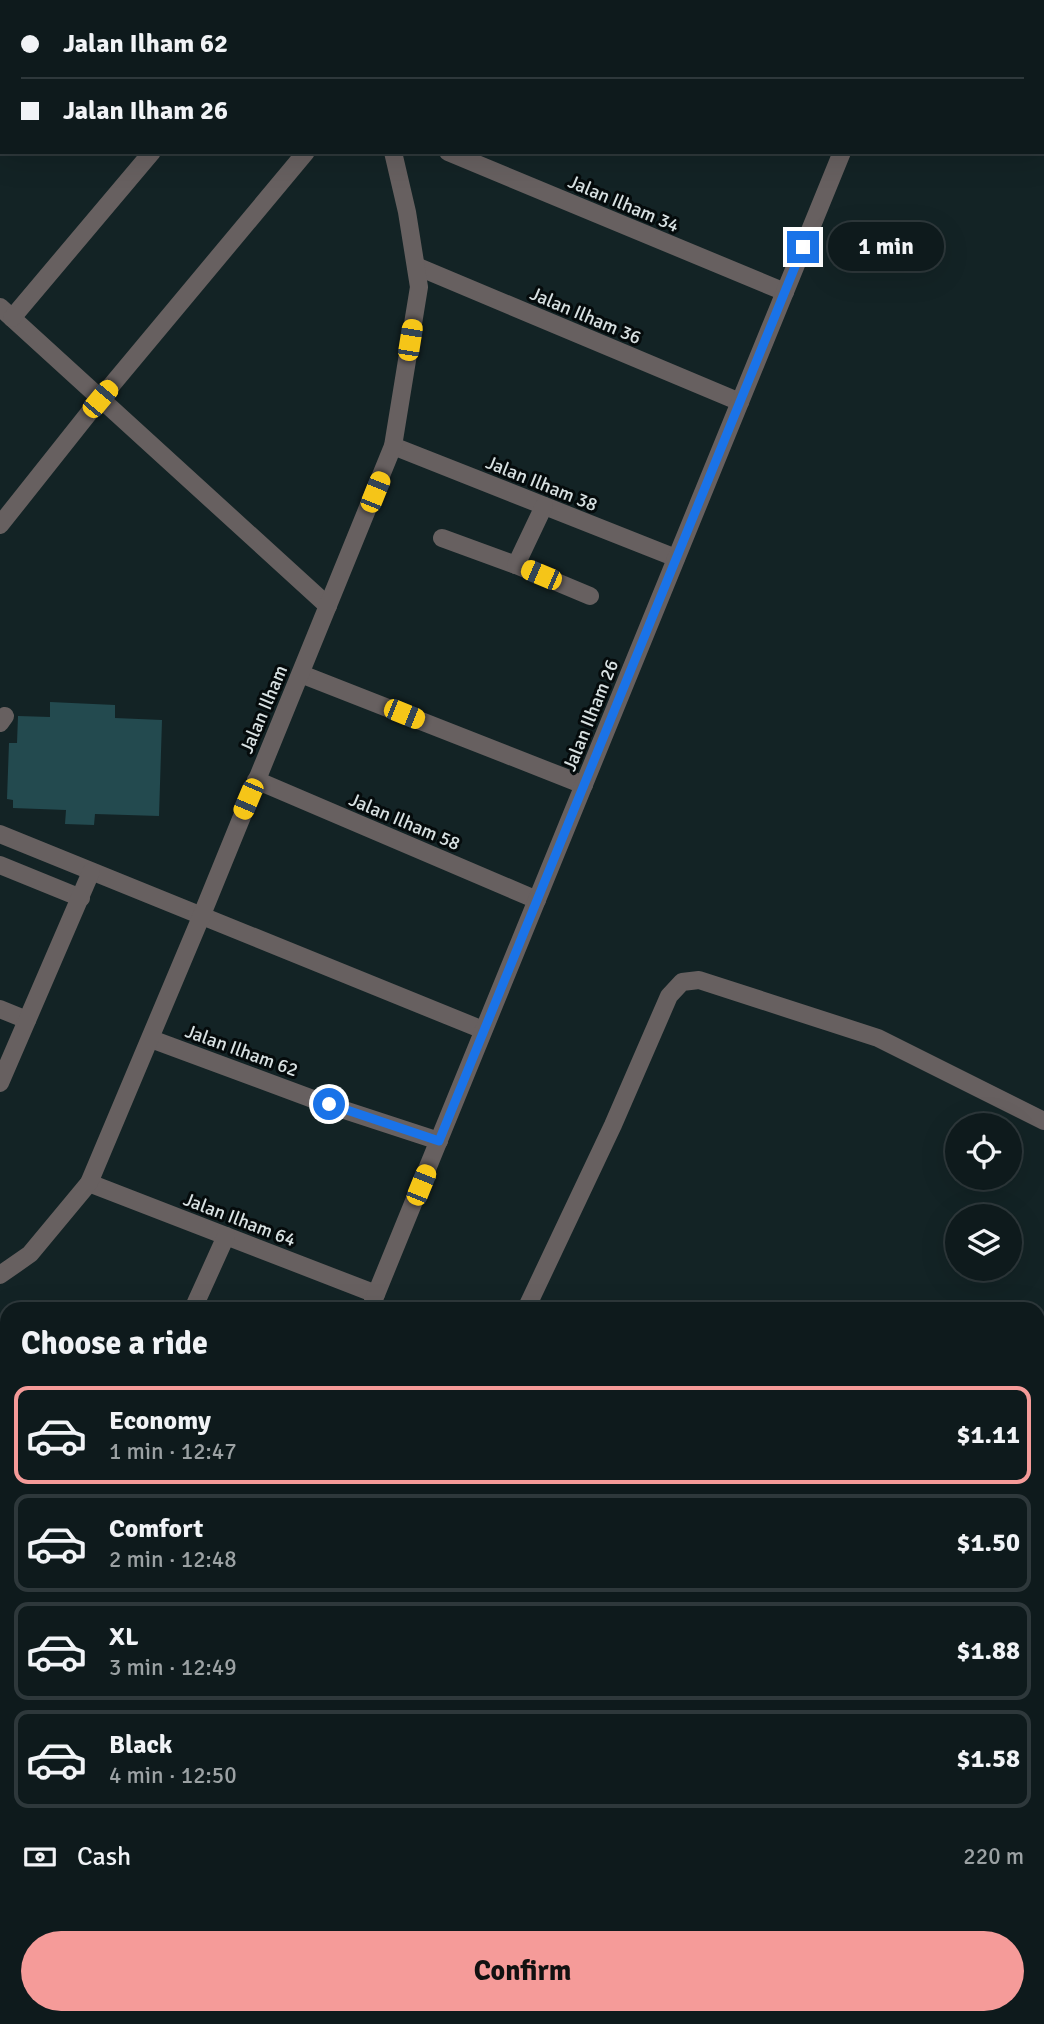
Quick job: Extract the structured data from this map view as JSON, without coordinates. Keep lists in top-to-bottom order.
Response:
{
  "streets": {
    "street": [
      "Jalan Ilham 34",
      "Jalan Ilham 36",
      "Jalan Ilham 38",
      "Jalan Ilham",
      "Jalan Ilham 26",
      "Jalan Ilham 58",
      "Jalan Ilham 62",
      "Jalan Ilham 64"
    ]
  },
  "crossings": [
    ["Jalan Ilham 34", "Jalan Ilham 26"],
    ["Jalan Ilham 36", "Jalan Ilham"],
    ["Jalan Ilham 36", "Jalan Ilham 26"],
    ["Jalan Ilham 38", "Jalan Ilham"],
    ["Jalan Ilham 38", "Jalan Ilham 26"],
    ["Jalan Ilham", "Jalan Ilham 58"],
    ["Jalan Ilham", "Jalan Ilham 62"],
    ["Jalan Ilham", "Jalan Ilham 64"],
    ["Jalan Ilham 26", "Jalan Ilham 58"],
    ["Jalan Ilham 26", "Jalan Ilham 62"],
    ["Jalan Ilham 26", "Jalan Ilham 64"]
  ],
  "page": {
    "banner": ["Jalan Ilham 62", "Jalan Ilham 26"],
    "bubble": "1 min",
    "heading": "Choose a ride",
    "list": [
      {
        "name": "Economy",
        "note": "1 min · 12:47",
        "value": "$1.11"
      },
      {
        "name": "Comfort",
        "note": "2 min · 12:48",
        "value": "$1.50"
      },
      {
        "name": "XL",
        "note": "3 min · 12:49",
        "value": "$1.88"
      },
      {
        "name": "Black",
        "note": "4 min · 12:50",
        "value": "$1.58"
      }
    ],
    "pay": ["Cash", "220 m"],
    "buttons": "Confirm"
  }
}
